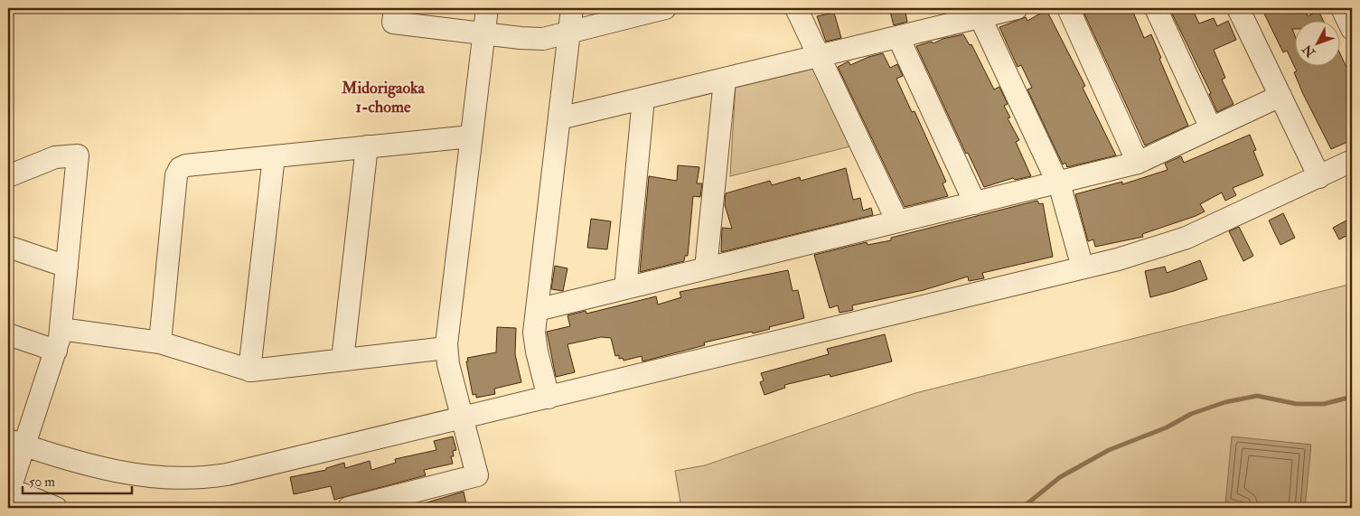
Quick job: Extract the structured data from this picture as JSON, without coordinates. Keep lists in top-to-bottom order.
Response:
{
  "districts": ["Midorigaoka 1-chome"],
  "scale_bar": "50 m",
  "north": "bottom left"
}
